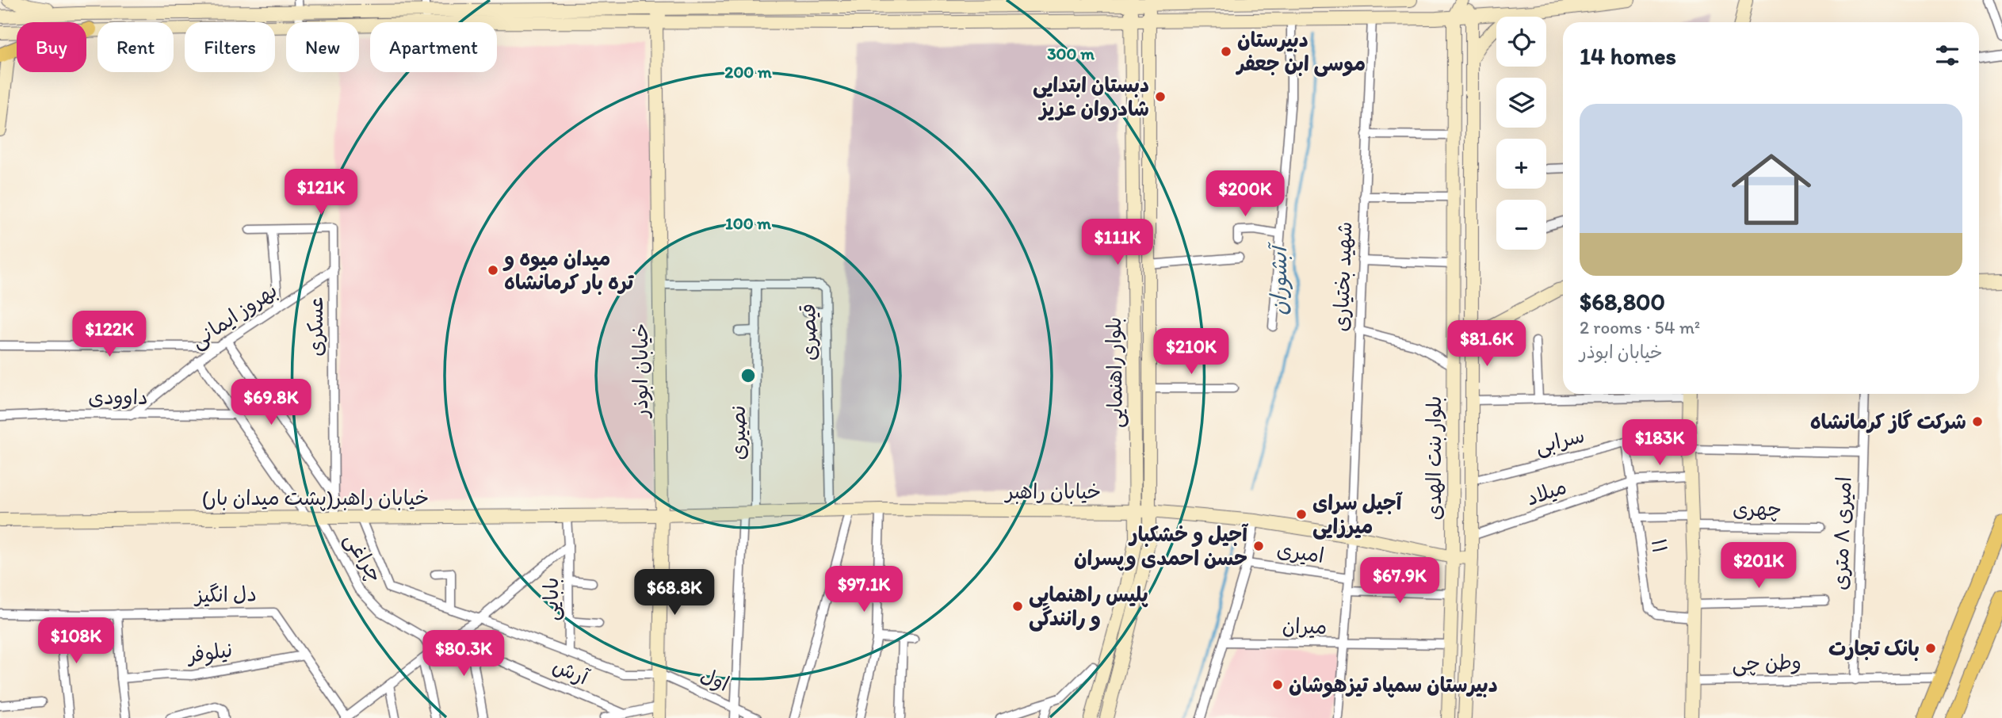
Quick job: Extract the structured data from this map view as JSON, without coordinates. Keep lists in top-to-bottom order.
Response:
{
  "streets": {
    "main road": [
      "خیابان ابوذر",
      "بلوار راهنمایی",
      "بلوار بنت الهدی",
      "خیابان راهبر",
      "خیابان راهبر(پشت میدان بار)"
    ],
    "street": [
      "شهید بختیاری",
      "بهروز ایمانی",
      "عسکری",
      "قیصری",
      "داوودی",
      "نصیری",
      "سرابی",
      "میلاد",
      "چهری",
      "امیری ۸ متری",
      "۱۱",
      "امیری",
      "چراغی",
      "دل انگیز",
      "بابایی",
      "میران",
      "نیلوفر",
      "وطن چی",
      "آرش",
      "اول"
    ]
  },
  "crossings": [
    ["شهید بختیاری", "خیابان راهبر"],
    ["بهروز ایمانی", "عسکری"],
    ["بهروز ایمانی", "داوودی"],
    ["عسکری", "خیابان راهبر(پشت میدان بار)"],
    ["عسکری", "چراغی"],
    ["قیصری", "خیابان ابوذر"],
    ["قیصری", "نصیری"],
    ["قیصری", "خیابان راهبر"],
    ["خیابان ابوذر", "خیابان راهبر"],
    ["خیابان ابوذر", "اول"],
    ["بلوار راهنمایی", "خیابان راهبر"],
    ["نصیری", "خیابان راهبر"],
    ["نصیری", "اول"],
    ["سرابی", "بلوار بنت الهدی"],
    ["سرابی", "امیری ۸ متری"],
    ["سرابی", "۱۱"],
    ["بلوار بنت الهدی", "خیابان راهبر"],
    ["بلوار بنت الهدی", "میلاد"],
    ["بلوار بنت الهدی", "میران"],
    ["خیابان راهبر", "خیابان راهبر(پشت میدان بار)"],
    ["میلاد", "۱۱"],
    ["خیابان راهبر(پشت میدان بار)", "چراغی"],
    ["خیابان راهبر(پشت میدان بار)", "بابایی"],
    ["چهری", "۱۱"],
    ["امیری ۸ متری", "وطن چی"],
    ["دل انگیز", "نیلوفر"]
  ],
  "water": ["آبشوران"],
  "places": [
    "دبیرستان موسی ابن جعفر",
    "دبستان ابتدایی شادروان عزیز",
    "میدان میوه و تره بار کرمانشاه",
    "شرکت گاز کرمانشاه",
    "آجیل سرای میرزایی",
    "آجیل و خشکبار حسن احمدی وپسران",
    "پلیس راهنمایی و رانندگی",
    "بانک تجارت",
    "دبیرستان سمپاد تیزهوشان"
  ],
  "page": {
    "map_buttons": ["+", "−"],
    "chip": [
      "Buy",
      "Rent",
      "Filters",
      "New",
      "Apartment"
    ],
    "heading": "14 homes",
    "list": [
      {
        "name": "$68,800",
        "note": "2 rooms · 54 m² · خیابان ابوذر"
      }
    ],
    "price": [
      "$121K",
      "$200K",
      "$111K",
      "$122K",
      "$81.6K",
      "$210K",
      "$69.8K",
      "$183K",
      "$201K",
      "$67.9K",
      "$97.1K",
      "$68.8K",
      "$108K",
      "$80.3K"
    ]
  },
  "rings": ["300 m", "200 m", "100 m"]
}
